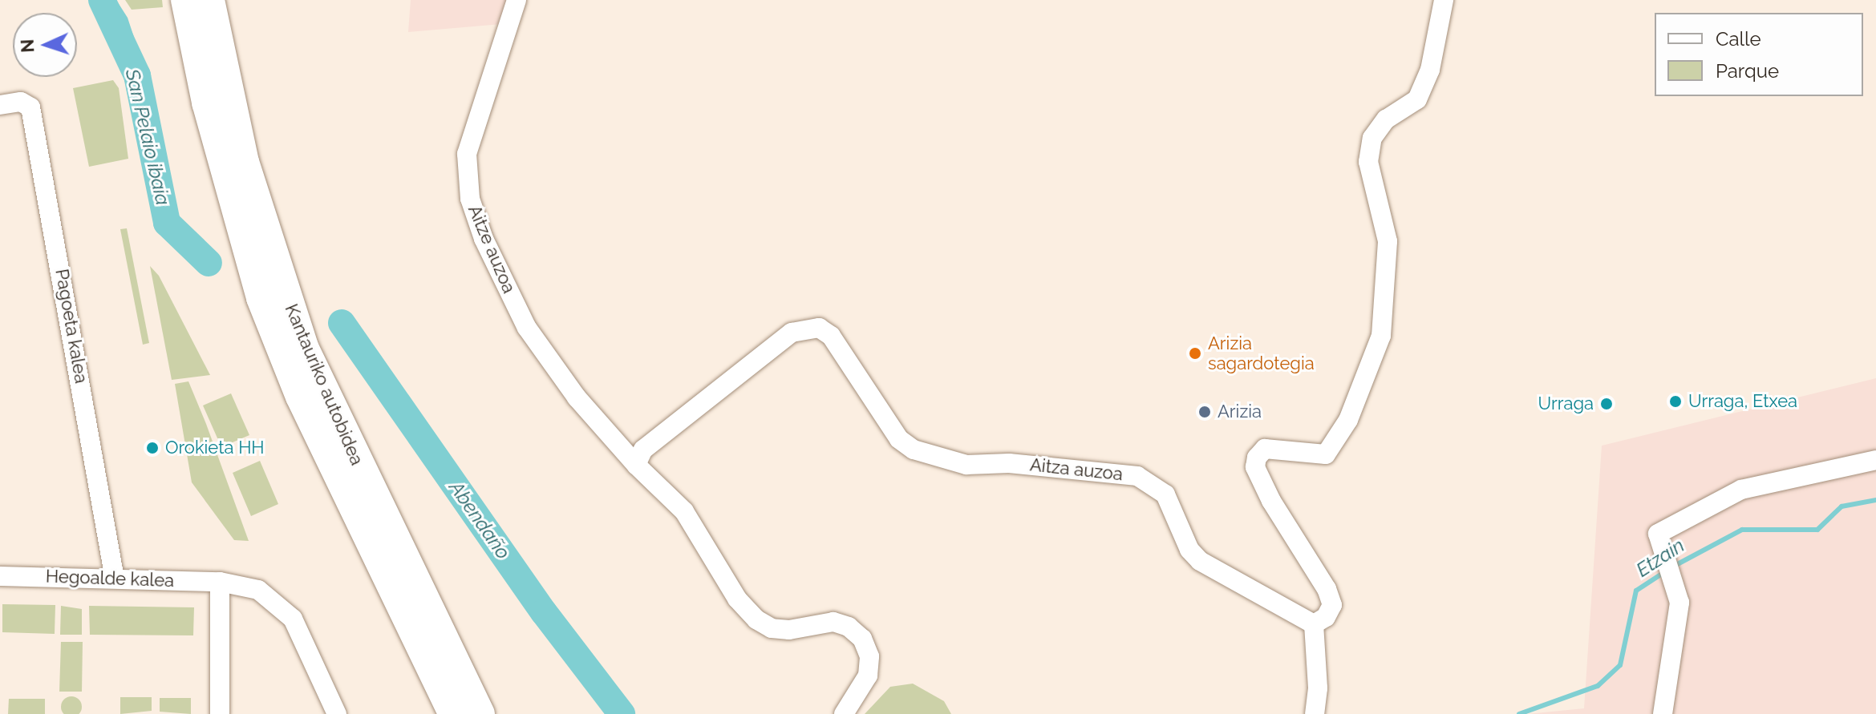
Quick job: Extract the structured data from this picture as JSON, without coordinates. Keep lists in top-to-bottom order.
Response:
{
  "streets": {
    "highway": ["Kantauriko autobidea"],
    "street": [
      "Aitze auzoa",
      "Pagoeta kalea",
      "Aitza auzoa",
      "Hegoalde kalea"
    ]
  },
  "crossings": [
    ["Aitze auzoa", "Aitza auzoa"],
    ["Pagoeta kalea", "Hegoalde kalea"]
  ],
  "water": ["San Pelaio ibaia", "Abendaño", "Etzain"],
  "places": [
    "Arizia sagardotegia",
    "Urraga, Etxea",
    "Urraga",
    "Arizia",
    "Orokieta HH"
  ],
  "legend": ["Calle", "Parque"],
  "north": "left"
}
